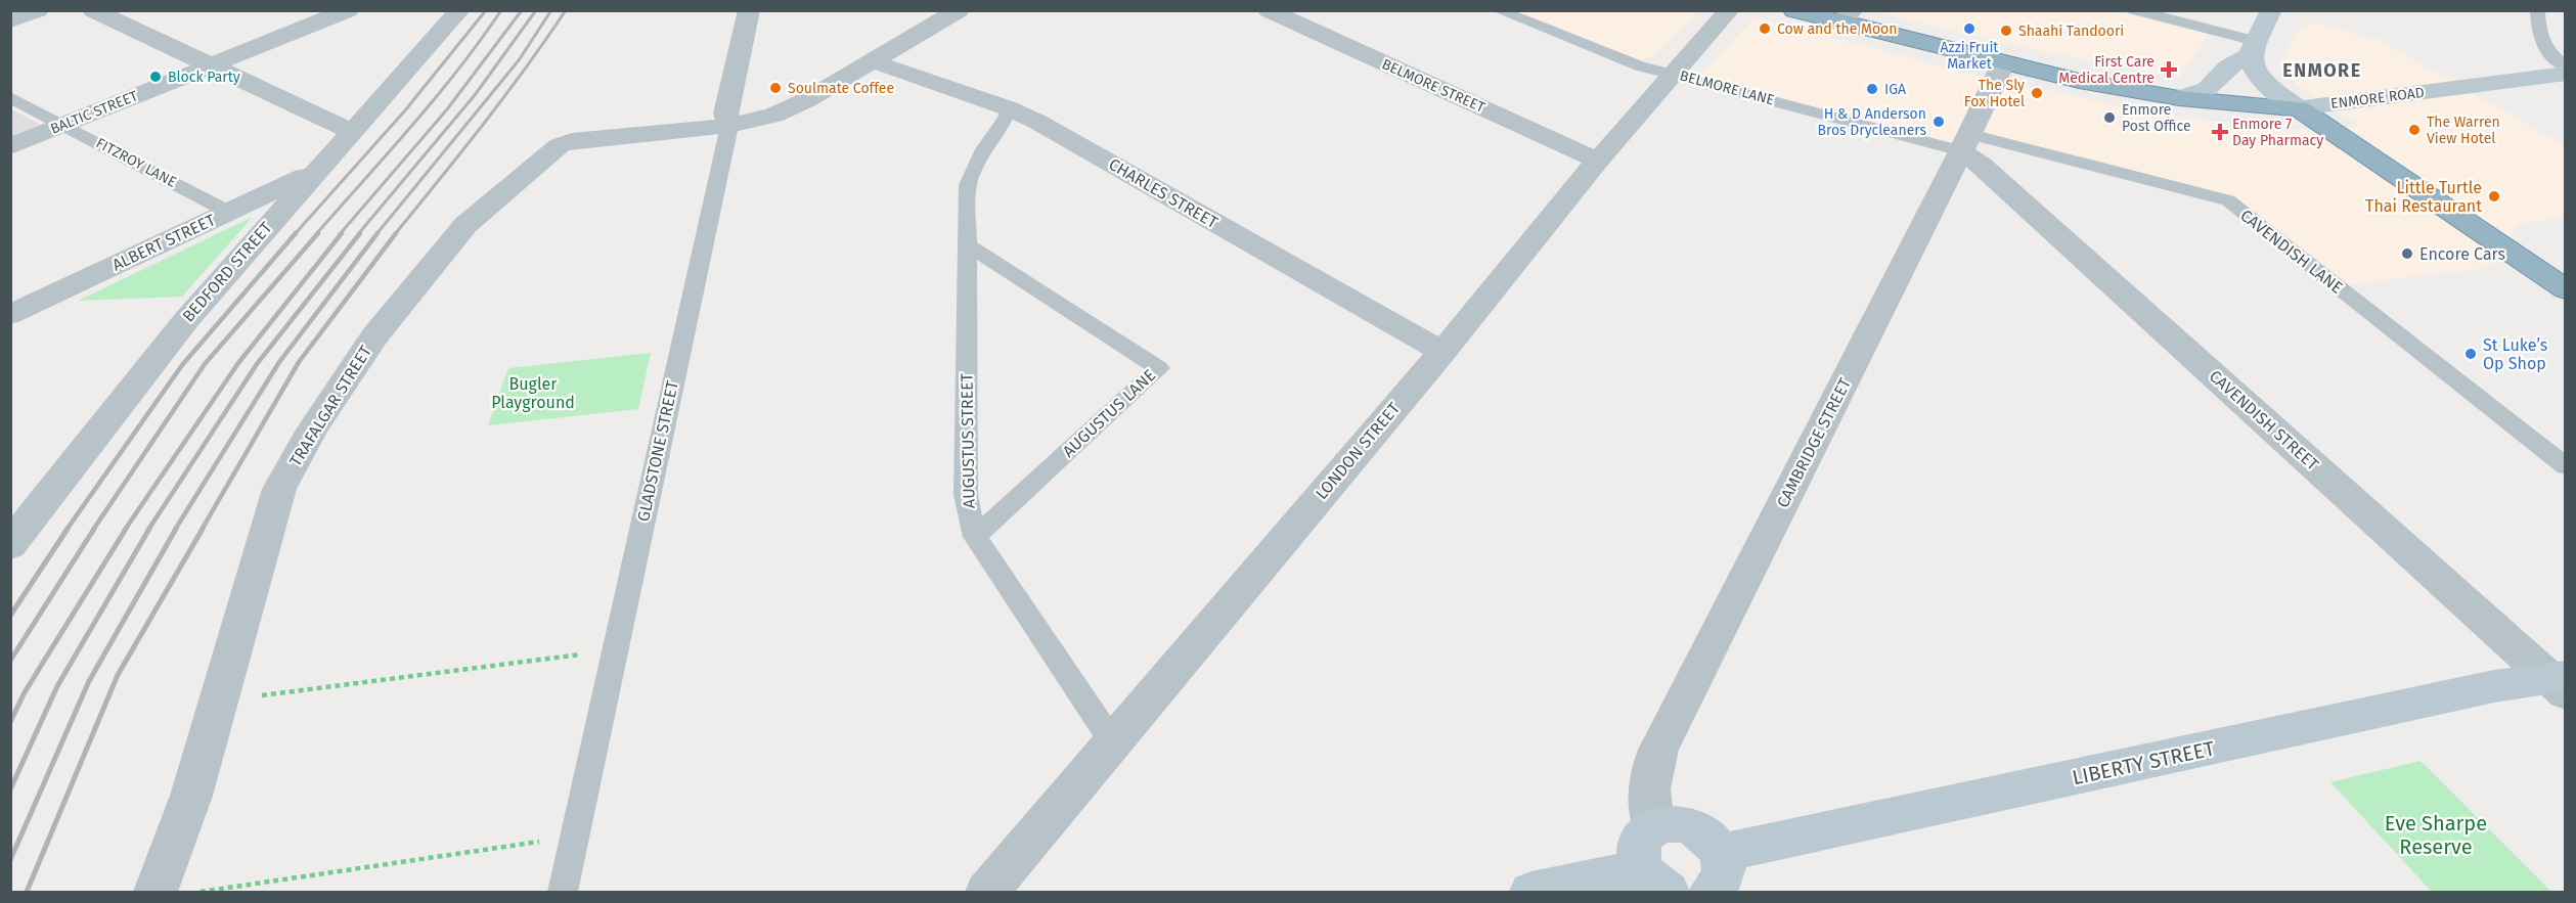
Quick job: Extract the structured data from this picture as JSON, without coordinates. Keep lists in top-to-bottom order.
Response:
{
  "streets": {
    "highway": ["ENMORE ROAD"],
    "main road": ["LIBERTY STREET"],
    "street": [
      "BELMORE STREET",
      "BALTIC STREET",
      "CHARLES STREET",
      "ALBERT STREET",
      "BEDFORD STREET",
      "TRAFALGAR STREET",
      "CAVENDISH STREET",
      "CAMBRIDGE STREET",
      "GLADSTONE STREET",
      "LONDON STREET"
    ],
    "lane": [
      "BELMORE LANE",
      "FITZROY LANE",
      "CAVENDISH LANE",
      "AUGUSTUS LANE",
      "AUGUSTUS STREET"
    ]
  },
  "crossings": [
    ["BELMORE STREET", "LONDON STREET"],
    ["BELMORE LANE", "CAVENDISH LANE"],
    ["BELMORE LANE", "CAVENDISH STREET"],
    ["BELMORE LANE", "CAMBRIDGE STREET"],
    ["BELMORE LANE", "LONDON STREET"],
    ["ENMORE ROAD", "CAMBRIDGE STREET"],
    ["BALTIC STREET", "FITZROY LANE"],
    ["FITZROY LANE", "ALBERT STREET"],
    ["CHARLES STREET", "TRAFALGAR STREET"],
    ["CHARLES STREET", "AUGUSTUS STREET"],
    ["CHARLES STREET", "LONDON STREET"],
    ["ALBERT STREET", "BEDFORD STREET"],
    ["CAVENDISH LANE", "CAVENDISH STREET"],
    ["CAVENDISH LANE", "CAMBRIDGE STREET"],
    ["TRAFALGAR STREET", "GLADSTONE STREET"],
    ["AUGUSTUS LANE", "AUGUSTUS STREET"],
    ["CAVENDISH STREET", "CAMBRIDGE STREET"],
    ["CAVENDISH STREET", "LIBERTY STREET"],
    ["AUGUSTUS STREET", "LONDON STREET"]
  ],
  "districts": ["ENMORE"],
  "parks": ["Bugler Playground", "Eve Sharpe Reserve"],
  "places": {
    "other": [
      "Cow and the Moon",
      "Azzi Fruit Market",
      "Shaahi Tandoori",
      "Block Party",
      "Soulmate Coffee",
      "IGA",
      "The Sly Fox Hotel",
      "Enmore Post Office",
      "H & D Anderson Bros Drycleaners",
      "The Warren View Hotel",
      "Little Turtle Thai Restaurant",
      "Encore Cars",
      "St Luke’s Op Shop"
    ],
    "health": ["First Care Medical Centre", "Enmore 7 Day Pharmacy"]
  }
}
